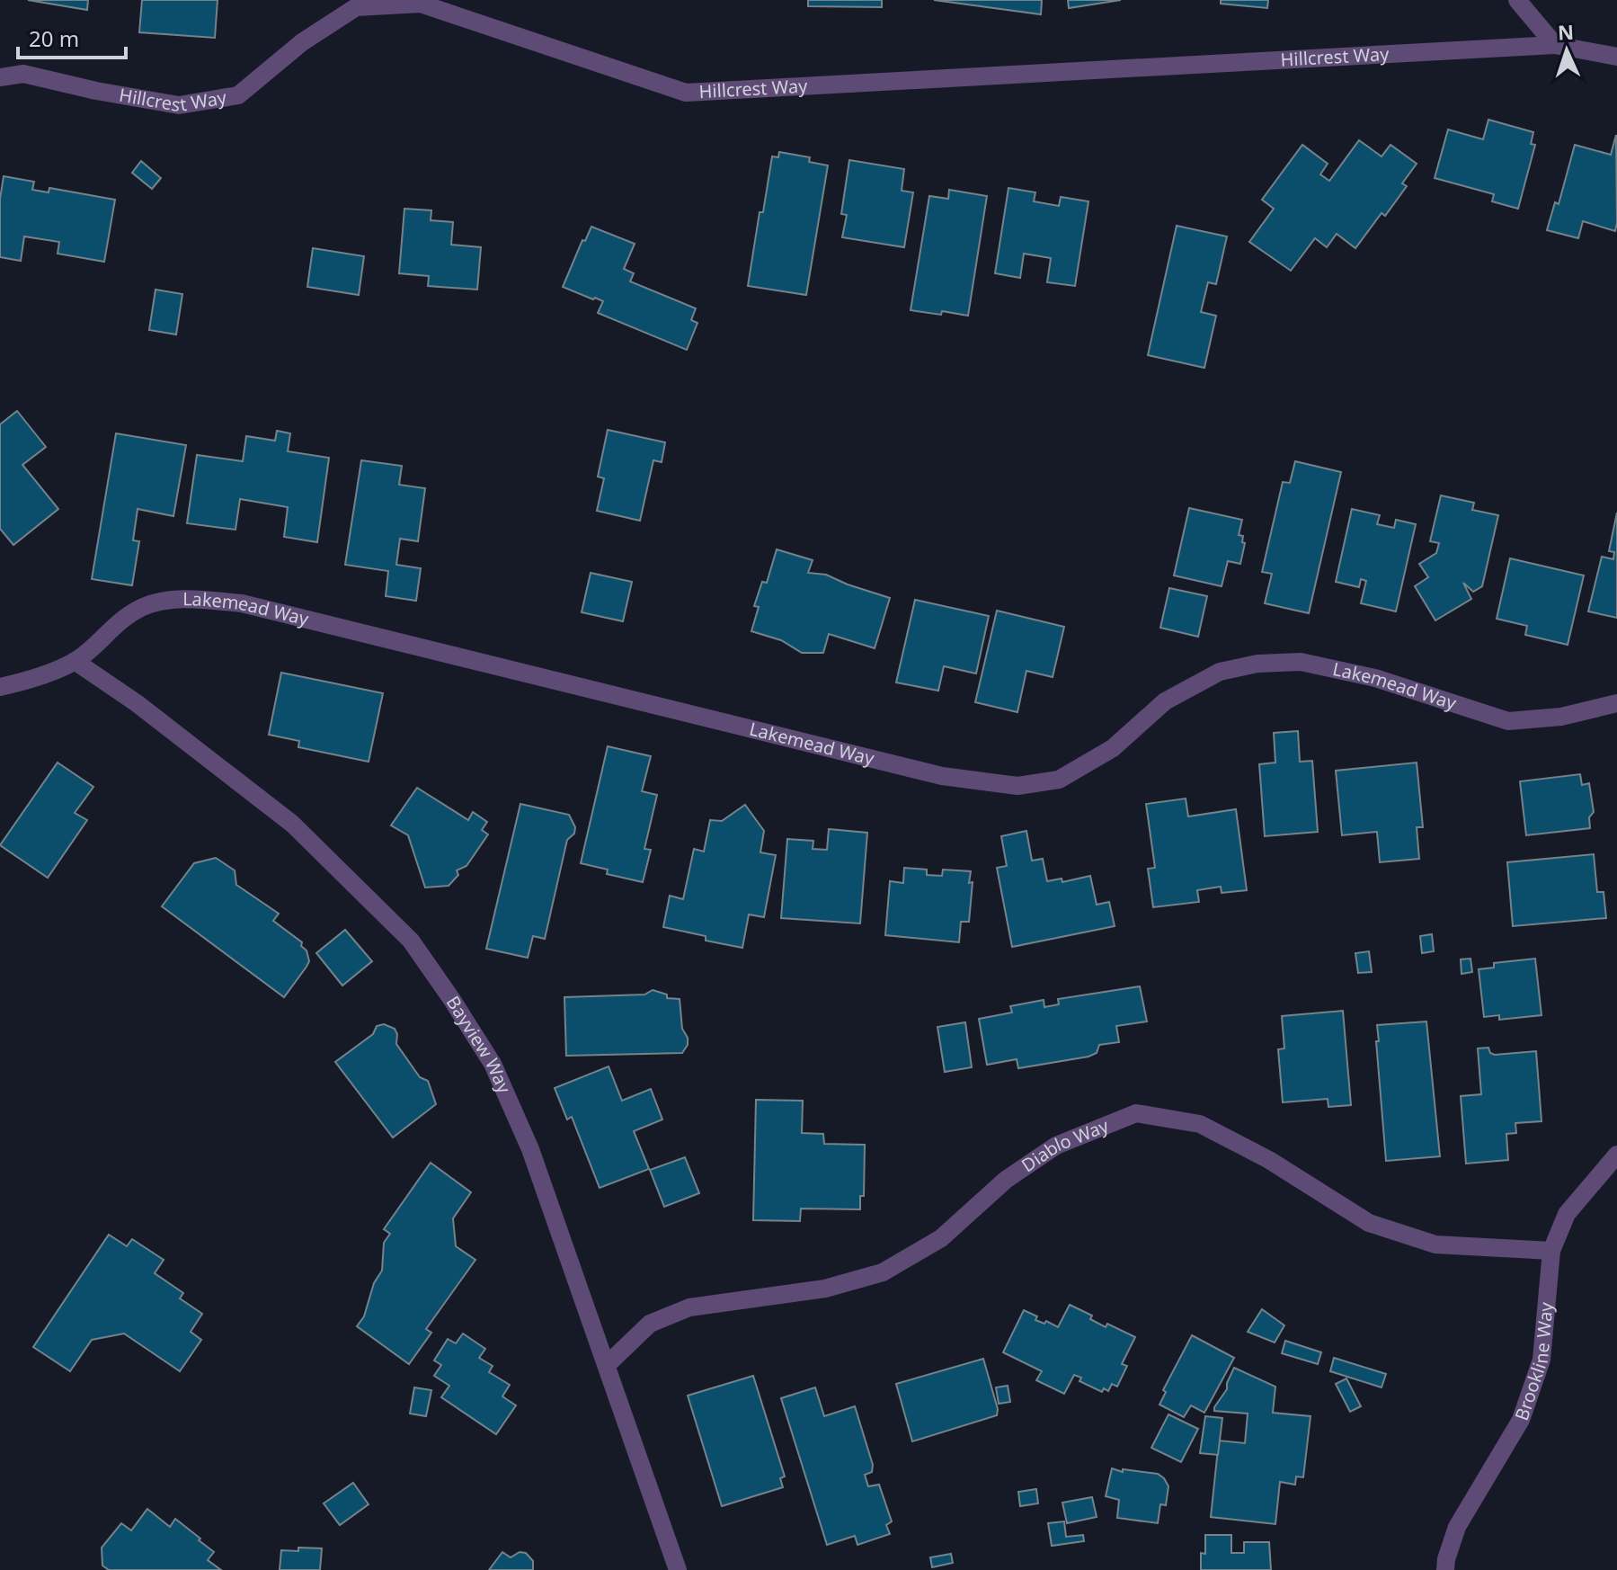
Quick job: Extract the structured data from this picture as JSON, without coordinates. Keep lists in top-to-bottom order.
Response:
{
  "streets": {
    "street": [
      "Hillcrest Way",
      "Lakemead Way",
      "Bayview Way",
      "Diablo Way",
      "Brookline Way"
    ]
  },
  "crossings": [
    ["Lakemead Way", "Bayview Way"],
    ["Bayview Way", "Diablo Way"],
    ["Diablo Way", "Brookline Way"]
  ],
  "scale_bar": "20 m",
  "north": "top"
}
